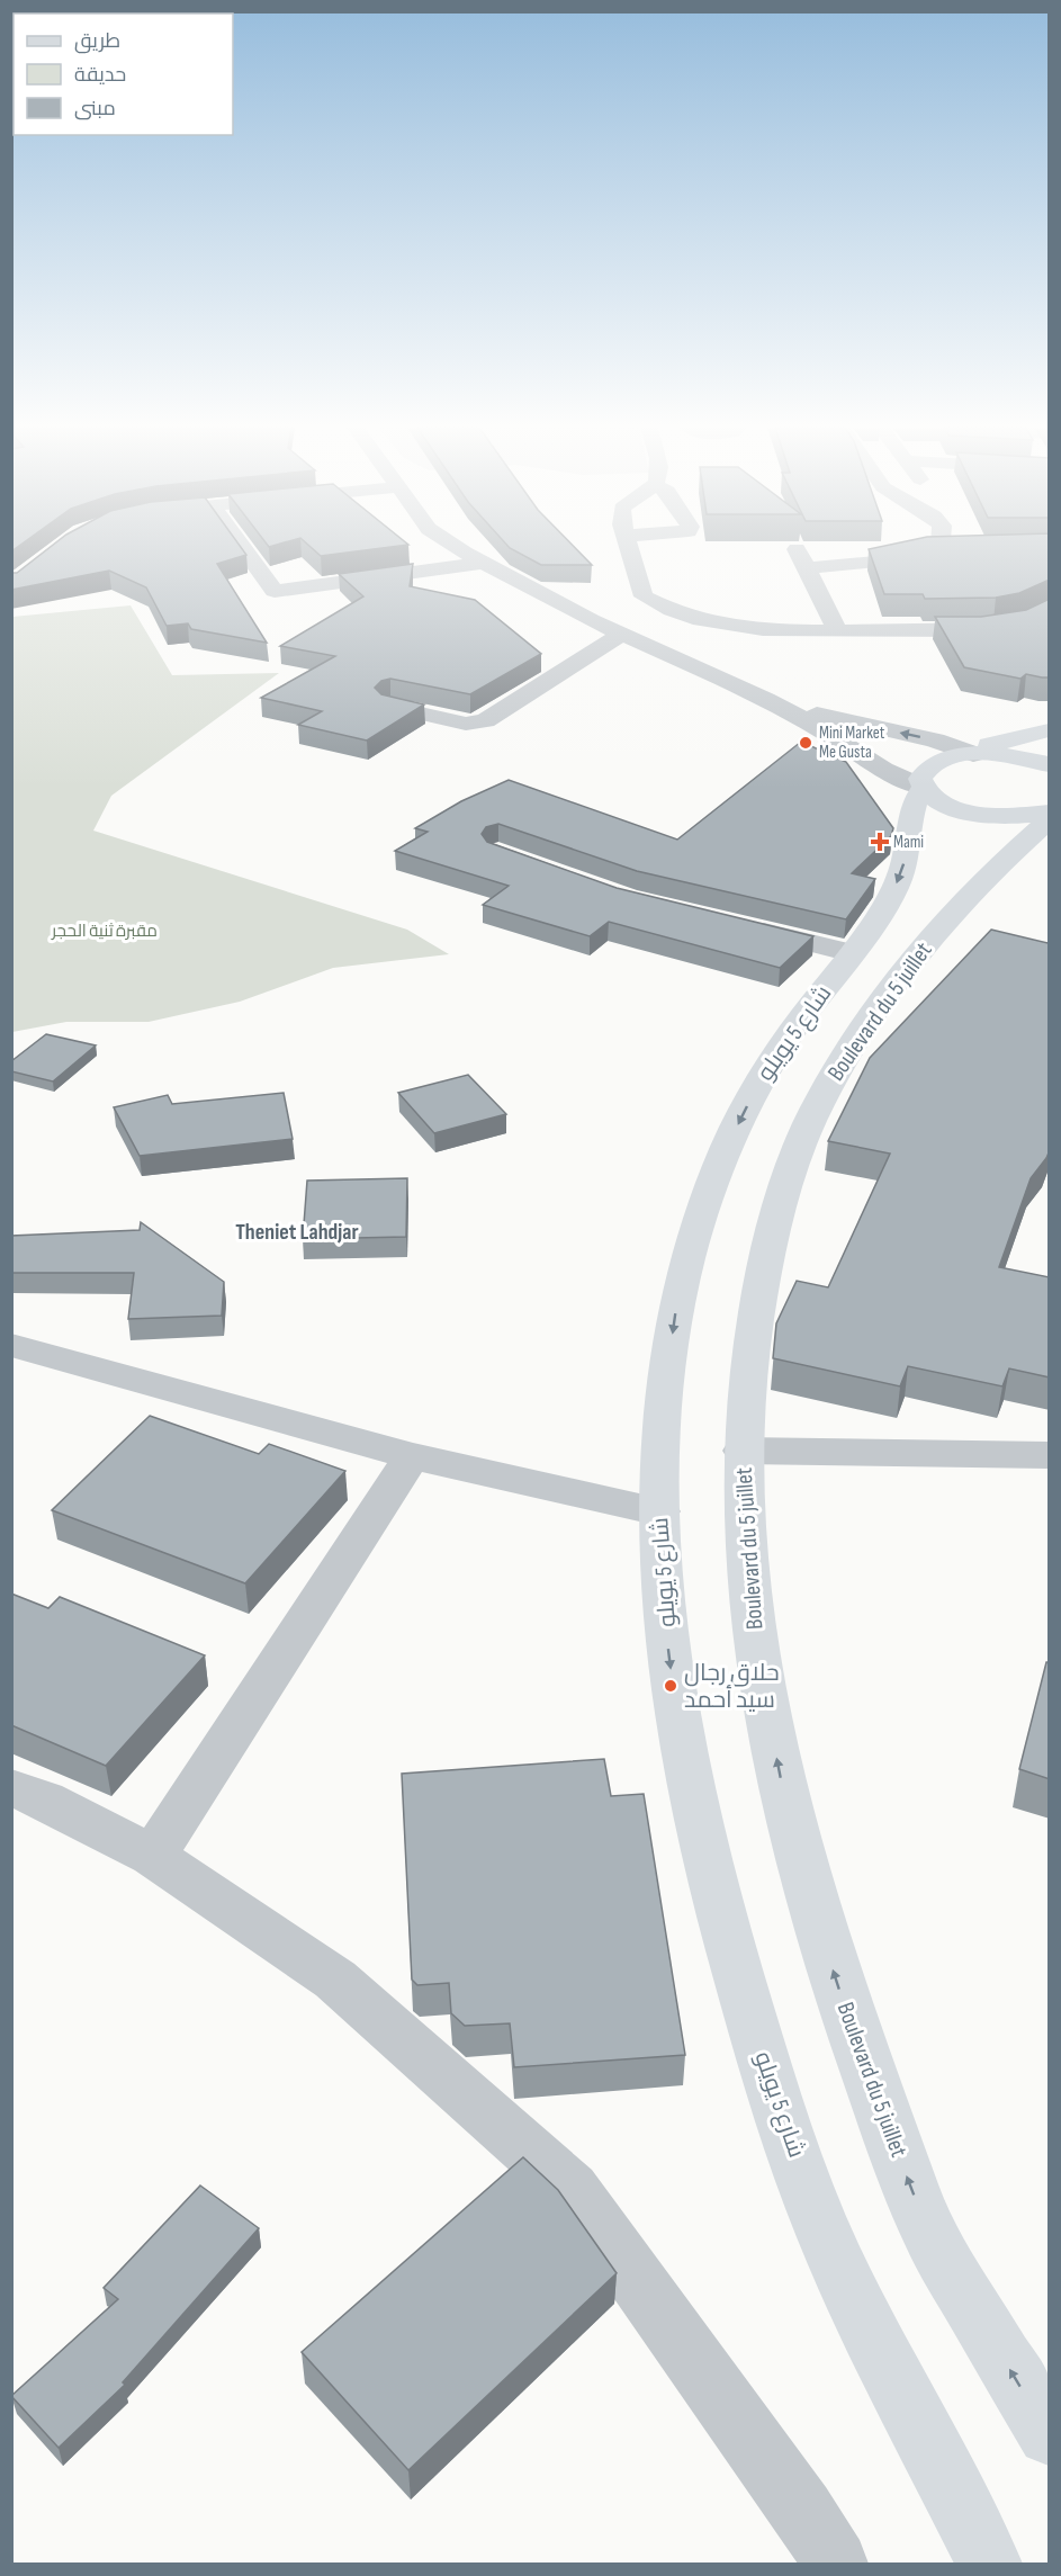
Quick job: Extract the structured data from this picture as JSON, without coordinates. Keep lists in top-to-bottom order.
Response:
{
  "streets": {
    "main road": ["Boulevard du 5 juillet", "شارع 5 يويلو"]
  },
  "one_way": ["Boulevard du 5 juillet", "شارع 5 يويلو"],
  "districts": ["Theniet Lahdjar"],
  "parks": ["مقبرة ثنية الحجر"],
  "places": {
    "other": ["Mini Market Me Gusta", "حلاق رجال سيد أحمد"],
    "health": ["Mami"]
  },
  "legend": ["طريق", "حديقة", "مبنى"]
}
